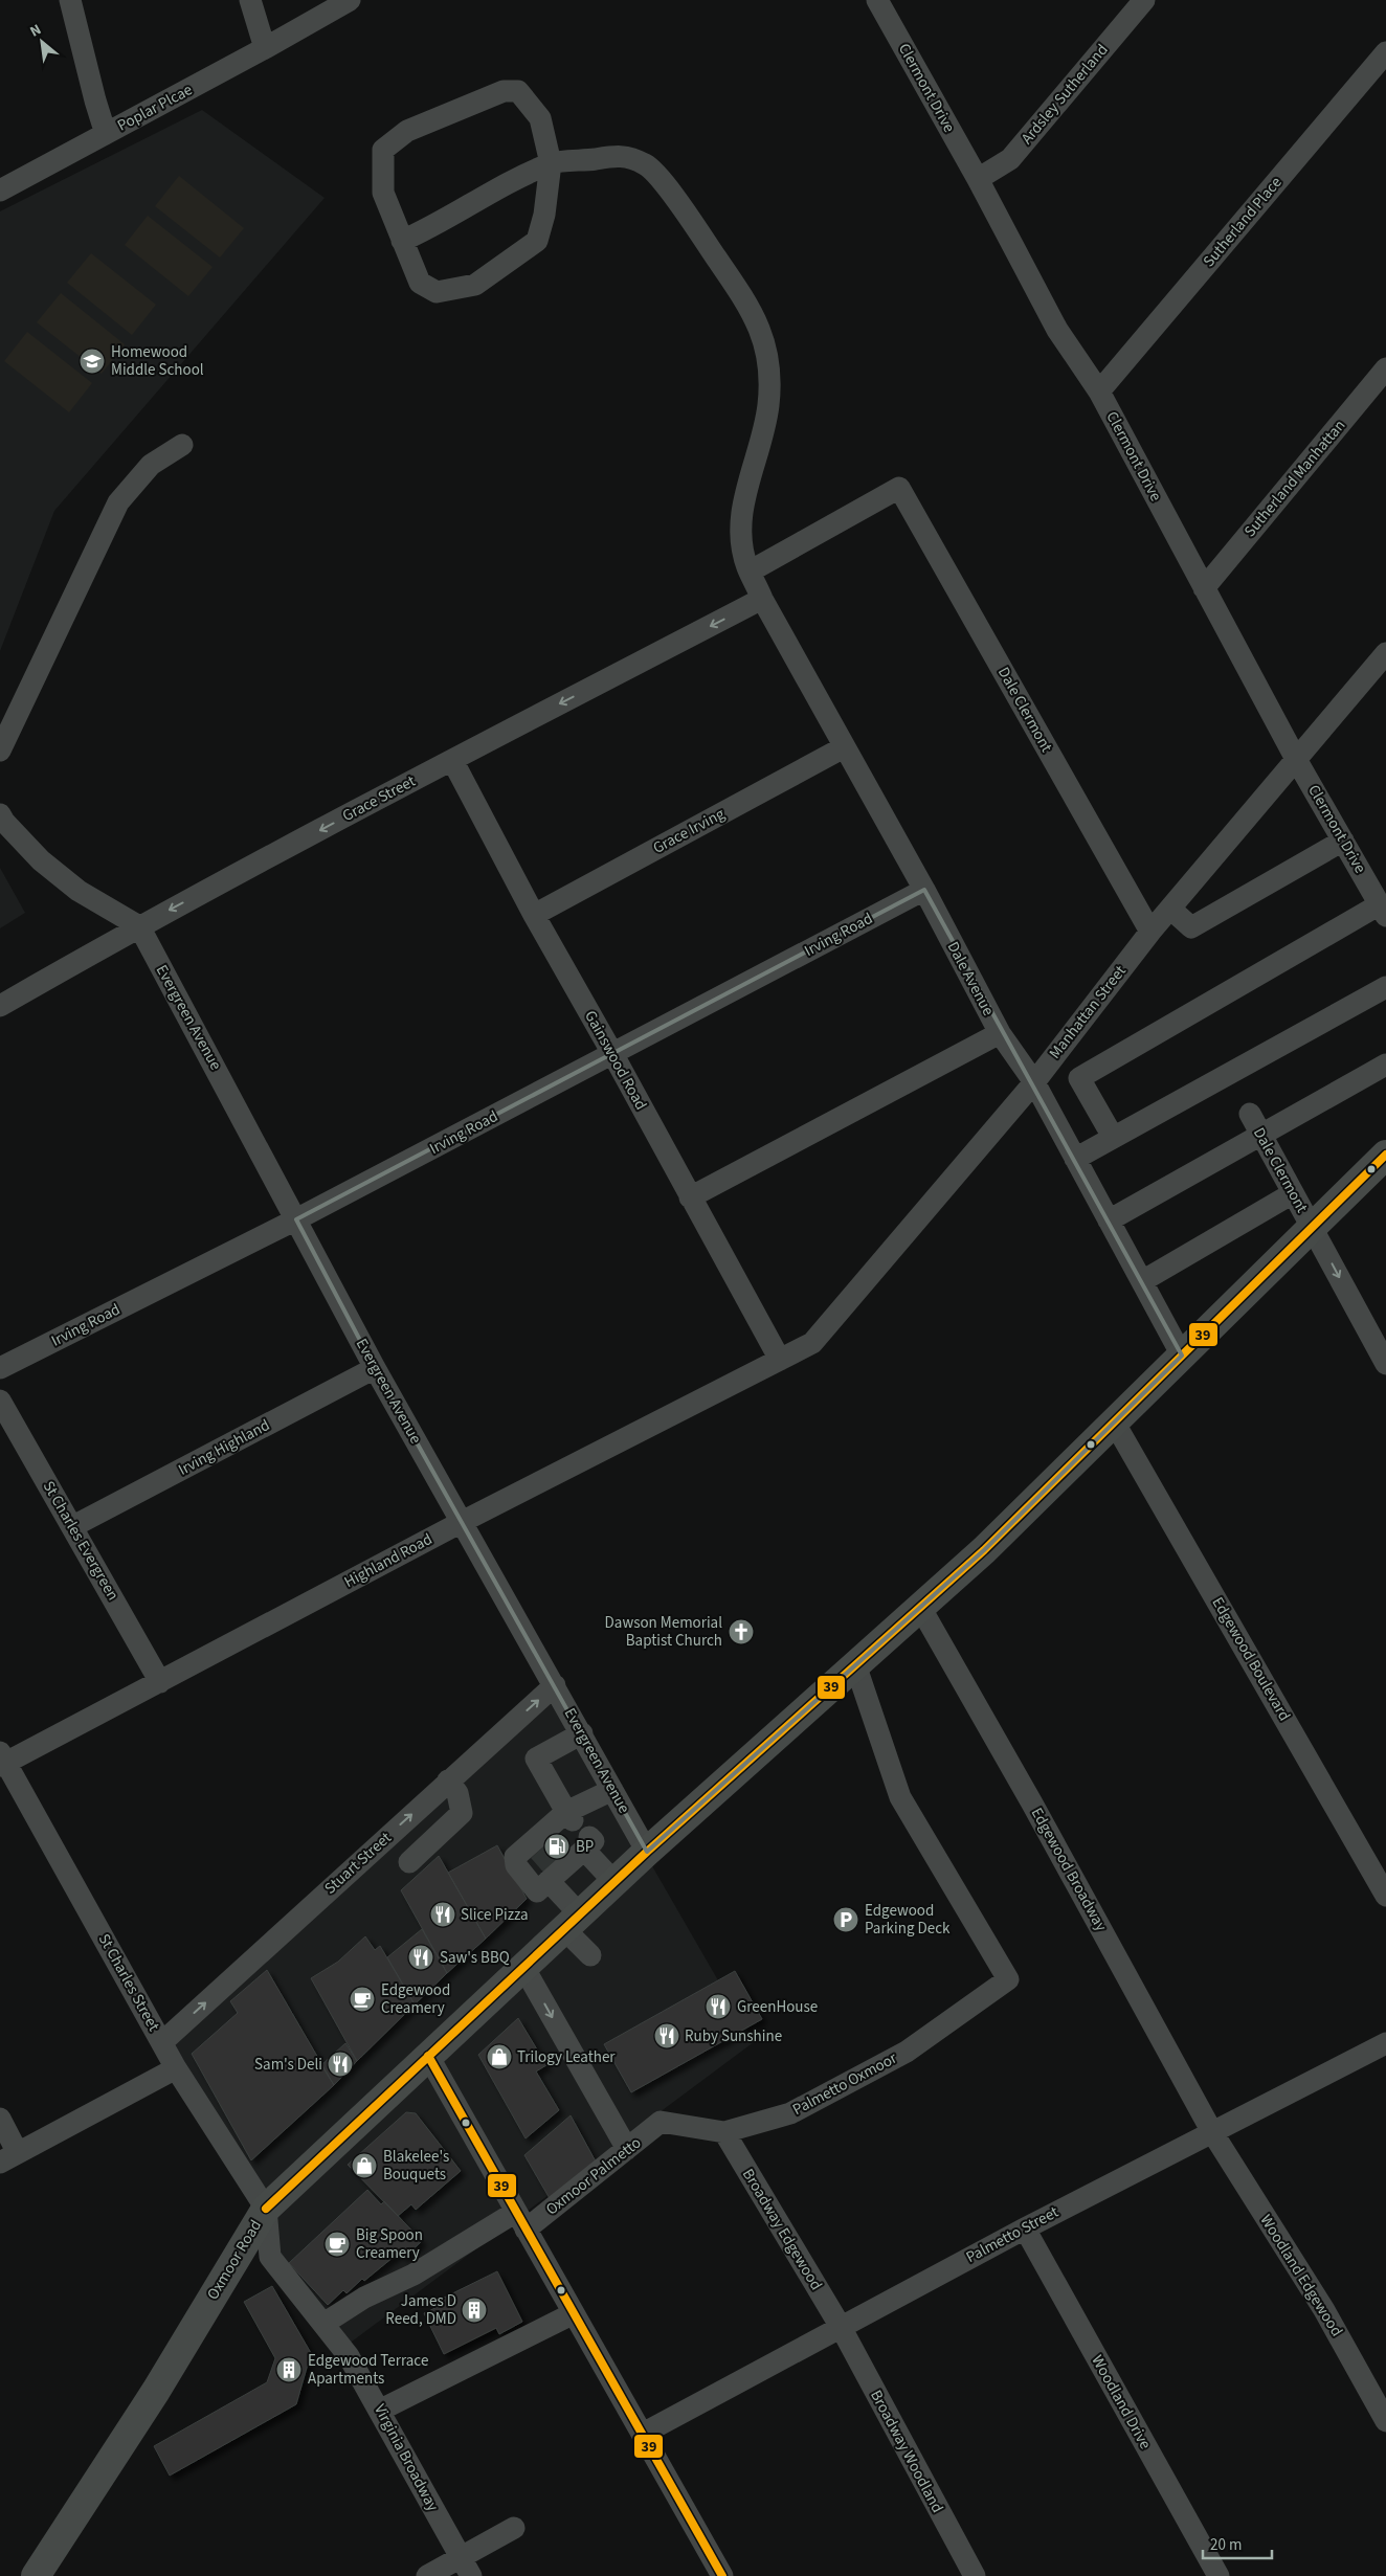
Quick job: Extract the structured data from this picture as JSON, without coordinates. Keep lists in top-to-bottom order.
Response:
{
  "streets": {
    "main road": ["Oxmoor Road"],
    "street": [
      "Clermont Drive",
      "Ardsley Sutherland",
      "Poplar Plcae",
      "Sutherland Place",
      "Sutherland Manhattan",
      "Dale Clermont",
      "Grace Street",
      "Grace Irving",
      "Irving Road",
      "Dale Avenue",
      "Manhattan Street",
      "Evergreen Avenue",
      "Gainswood Road",
      "Irving Highland",
      "St Charles Evergreen",
      "Highland Road",
      "Edgewood Boulevard",
      "Stuart Street",
      "Edgewood Broadway",
      "St Charles Street",
      "Palmetto Oxmoor",
      "Oxmoor Palmetto",
      "Broadway Edgewood",
      "Palmetto Street",
      "Woodland Edgewood",
      "Woodland Drive",
      "Broadway Woodland",
      "Virginia Broadway"
    ]
  },
  "crossings": [
    ["Clermont Drive", "Ardsley Sutherland"],
    ["Clermont Drive", "Sutherland Place"],
    ["Clermont Drive", "Sutherland Manhattan"],
    ["Clermont Drive", "Manhattan Street"],
    ["Dale Clermont", "Dale Avenue"],
    ["Dale Clermont", "Manhattan Street"],
    ["Dale Clermont", "Oxmoor Road"],
    ["Grace Street", "Dale Avenue"],
    ["Grace Street", "Evergreen Avenue"],
    ["Grace Street", "Gainswood Road"],
    ["Grace Irving", "Dale Avenue"],
    ["Grace Irving", "Gainswood Road"],
    ["Irving Road", "Dale Avenue"],
    ["Irving Road", "Evergreen Avenue"],
    ["Irving Road", "Gainswood Road"],
    ["Dale Avenue", "Manhattan Street"],
    ["Dale Avenue", "Oxmoor Road"],
    ["Manhattan Street", "Gainswood Road"],
    ["Manhattan Street", "Highland Road"],
    ["Evergreen Avenue", "Irving Highland"],
    ["Evergreen Avenue", "Highland Road"],
    ["Evergreen Avenue", "Stuart Street"],
    ["Evergreen Avenue", "Oxmoor Road"],
    ["Gainswood Road", "Highland Road"],
    ["Irving Highland", "St Charles Evergreen"],
    ["St Charles Evergreen", "Highland Road"],
    ["Highland Road", "St Charles Street"],
    ["Edgewood Boulevard", "Oxmoor Road"],
    ["Stuart Street", "St Charles Street"],
    ["Edgewood Broadway", "Palmetto Street"],
    ["Edgewood Broadway", "Oxmoor Road"],
    ["Edgewood Broadway", "Woodland Edgewood"],
    ["St Charles Street", "Oxmoor Road"],
    ["St Charles Street", "Virginia Broadway"],
    ["Palmetto Oxmoor", "Oxmoor Palmetto"],
    ["Palmetto Oxmoor", "Broadway Edgewood"],
    ["Palmetto Oxmoor", "Oxmoor Road"],
    ["Oxmoor Palmetto", "Virginia Broadway"],
    ["Broadway Edgewood", "Palmetto Street"],
    ["Broadway Edgewood", "Broadway Woodland"],
    ["Palmetto Street", "Woodland Edgewood"],
    ["Palmetto Street", "Woodland Drive"],
    ["Palmetto Street", "Broadway Woodland"],
    ["Oxmoor Road", "Virginia Broadway"]
  ],
  "one_way": ["Grace Street", "Stuart Street"],
  "places": {
    "school or university": ["Homewood Middle School"],
    "church": ["Dawson Memorial Baptist Church"],
    "fuel station": ["BP"],
    "restaurant": [
      "Slice Pizza",
      "Saw's BBQ",
      "GreenHouse",
      "Ruby Sunshine",
      "Sam's Deli"
    ],
    "parking": ["Edgewood Parking Deck"],
    "cafe": ["Edgewood Creamery", "Big Spoon Creamery"],
    "shop": ["Trilogy Leather", "Blakelee's Bouquets"],
    "building": ["James D Reed, DMD", "Edgewood Terrace Apartments"]
  },
  "lines": ["transit line 39"],
  "scale_bar": "20 m",
  "north": "top left"
}
